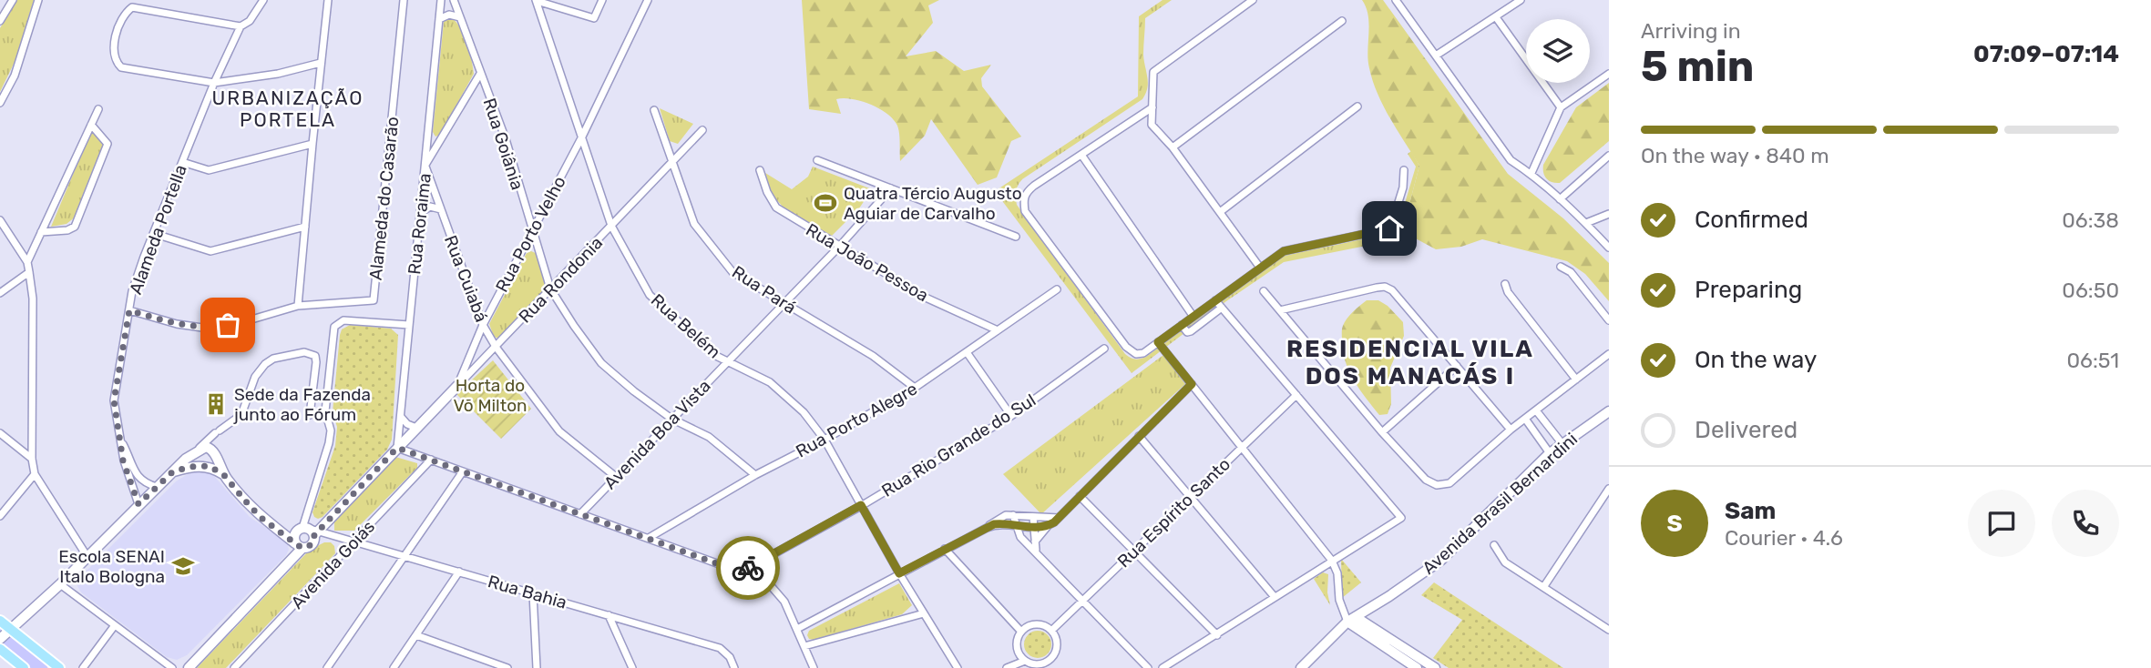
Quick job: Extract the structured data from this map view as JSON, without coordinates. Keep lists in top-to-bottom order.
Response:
{
  "streets": {
    "street": [
      "Rua Goiânia",
      "Alameda do Casarão",
      "Rua Roraima",
      "Alameda Portella",
      "Rua Porto Velho",
      "Rua João Pessoa",
      "Rua Cuiabá",
      "Rua Rondonia",
      "Rua Pará",
      "Rua Belém",
      "Rua Porto Alegre",
      "Avenida Boa Vista",
      "Rua Rio Grande do Sul",
      "Avenida Brasil Bernardini",
      "Rua Espírito Santo",
      "Avenida Goiás",
      "Rua Bahia"
    ]
  },
  "crossings": [
    ["Rua Goiânia", "Rua Porto Velho"],
    ["Rua Goiânia", "Rua Rondonia"],
    ["Rua Goiânia", "Rua Porto Alegre"],
    ["Rua Goiânia", "Avenida Boa Vista"],
    ["Alameda do Casarão", "Alameda Portella"],
    ["Rua Roraima", "Rua Cuiabá"],
    ["Rua Roraima", "Avenida Goiás"],
    ["Rua Porto Velho", "Rua Cuiabá"],
    ["Rua Porto Velho", "Rua Rondonia"],
    ["Rua Porto Velho", "Rua Belém"],
    ["Rua João Pessoa", "Rua Porto Alegre"],
    ["Rua João Pessoa", "Avenida Boa Vista"],
    ["Rua Cuiabá", "Rua Rondonia"],
    ["Rua Cuiabá", "Avenida Boa Vista"],
    ["Rua Rondonia", "Rua Pará"],
    ["Rua Rondonia", "Rua Belém"],
    ["Rua Rondonia", "Avenida Goiás"],
    ["Rua Pará", "Rua Porto Alegre"],
    ["Rua Pará", "Avenida Boa Vista"],
    ["Rua Belém", "Rua Porto Alegre"],
    ["Rua Belém", "Avenida Boa Vista"],
    ["Rua Belém", "Rua Rio Grande do Sul"],
    ["Avenida Goiás", "Rua Bahia"]
  ],
  "districts": ["URBANIZAÇÃO PORTELA", "RESIDENCIAL VILA DOS MANACÁS I"],
  "parks": ["Horta do Võ Milton"],
  "places": {
    "sports": ["Quatra Tércio Augusto Aguiar de Carvalho"],
    "building": ["Sede da Fazenda junto ao Fórum"],
    "school or university": ["Escola SENAI Italo Bologna"]
  },
  "page": {
    "heading": ["5 min", "Arriving in", "07:09–07:14"],
    "panel": ["Sam", "Courier · 4.6"],
    "bar": "On the way · 840 m",
    "list": [
      ["Confirmed", "06:38"],
      ["Preparing", "06:50"],
      ["On the way", "06:51"],
      "Delivered"
    ],
    "round": "S"
  }
}
